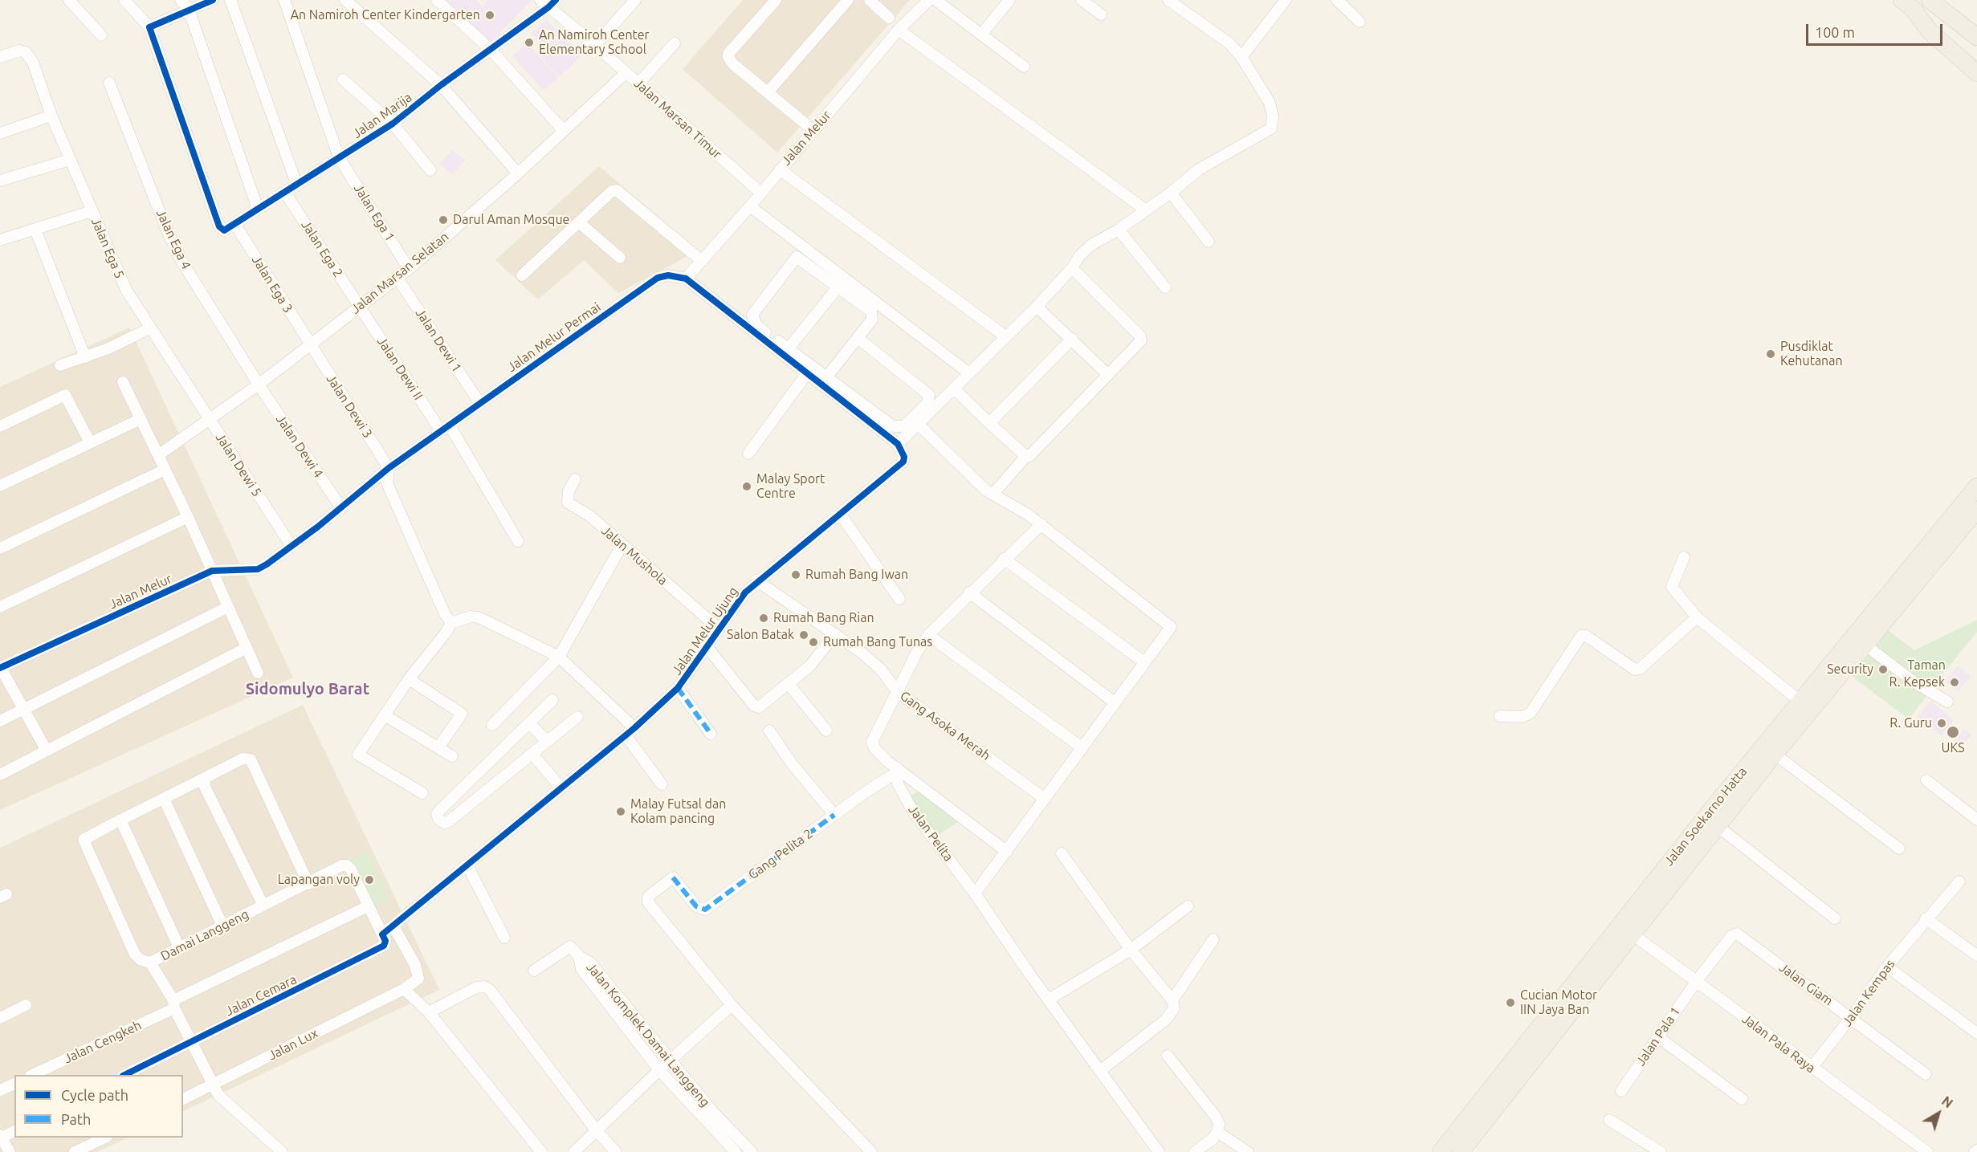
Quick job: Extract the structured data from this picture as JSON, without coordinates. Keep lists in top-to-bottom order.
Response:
{
  "streets": {
    "main road": ["Jalan Soekarno Hatta"],
    "street": [
      "Jalan Marija",
      "Jalan Marsan Timur",
      "Jalan Melur",
      "Jalan Ega 1",
      "Jalan Ega 4",
      "Jalan Ega 5",
      "Jalan Ega 2",
      "Jalan Marsan Selatan",
      "Jalan Ega 3",
      "Jalan Melur Permai",
      "Jalan Dewi 1",
      "Jalan Dewi II",
      "Jalan Dewi 3",
      "Jalan Dewi 4",
      "Jalan Dewi 5",
      "Jalan Mushola",
      "Jalan Melur Ujung",
      "Gang Asoka Merah",
      "Jalan Pelita",
      "Gang Pelita 2",
      "Damai Langgeng",
      "Jalan Giam",
      "Jalan Kempas",
      "Jalan Cemara",
      "Jalan Komplek Damai Langgeng",
      "Jalan Pala 1",
      "Jalan Cengkeh",
      "Jalan Pala Raya",
      "Jalan Lux"
    ]
  },
  "crossings": [
    ["Jalan Marija", "Jalan Marsan Timur"],
    ["Jalan Marija", "Jalan Ega 1"],
    ["Jalan Marija", "Jalan Ega 2"],
    ["Jalan Marija", "Jalan Ega 3"],
    ["Jalan Marsan Timur", "Jalan Melur"],
    ["Jalan Marsan Timur", "Jalan Marsan Selatan"],
    ["Jalan Melur", "Jalan Melur Permai"],
    ["Jalan Melur", "Jalan Dewi 3"],
    ["Jalan Melur", "Jalan Dewi 4"],
    ["Jalan Melur", "Jalan Dewi 5"],
    ["Jalan Ega 1", "Jalan Marsan Selatan"],
    ["Jalan Ega 4", "Jalan Marsan Selatan"],
    ["Jalan Ega 4", "Jalan Dewi 4"],
    ["Jalan Ega 5", "Jalan Marsan Selatan"],
    ["Jalan Ega 5", "Jalan Dewi 5"],
    ["Jalan Ega 2", "Jalan Marsan Selatan"],
    ["Jalan Ega 2", "Jalan Dewi II"],
    ["Jalan Marsan Selatan", "Jalan Ega 3"],
    ["Jalan Marsan Selatan", "Jalan Dewi 1"],
    ["Jalan Marsan Selatan", "Jalan Dewi II"],
    ["Jalan Marsan Selatan", "Jalan Dewi 3"],
    ["Jalan Marsan Selatan", "Jalan Dewi 4"],
    ["Jalan Marsan Selatan", "Jalan Dewi 5"],
    ["Jalan Ega 3", "Jalan Dewi 3"],
    ["Jalan Melur Permai", "Jalan Dewi 1"],
    ["Jalan Melur Permai", "Jalan Dewi II"],
    ["Jalan Melur Permai", "Jalan Dewi 3"],
    ["Jalan Mushola", "Jalan Melur Ujung"],
    ["Jalan Melur Ujung", "Gang Asoka Merah"],
    ["Jalan Melur Ujung", "Jalan Cemara"],
    ["Gang Asoka Merah", "Jalan Pelita"],
    ["Jalan Soekarno Hatta", "Jalan Pala Raya"],
    ["Jalan Pelita", "Gang Pelita 2"],
    ["Damai Langgeng", "Jalan Cemara"],
    ["Damai Langgeng", "Jalan Cengkeh"],
    ["Damai Langgeng", "Jalan Lux"],
    ["Jalan Giam", "Jalan Kempas"],
    ["Jalan Giam", "Jalan Pala 1"],
    ["Jalan Giam", "Jalan Pala Raya"],
    ["Jalan Kempas", "Jalan Pala Raya"],
    ["Jalan Pala 1", "Jalan Pala Raya"]
  ],
  "districts": ["Sidomulyo Barat"],
  "parks": ["Taman"],
  "places": [
    "An Namiroh Center Kindergarten",
    "An Namiroh Center Elementary School",
    "Darul Aman Mosque",
    "Pusdiklat Kehutanan",
    "Malay Sport Centre",
    "Rumah Bang Iwan",
    "Rumah Bang Rian",
    "Salon Batak",
    "Rumah Bang Tunas",
    "Security",
    "R. Kepsek",
    "R. Guru",
    "UKS",
    "Malay Futsal dan Kolam pancing",
    "Lapangan voly",
    "Cucian Motor IIN Jaya Ban"
  ],
  "legend": ["Cycle path", "Path"],
  "scale_bar": "100 m",
  "north": "top right"
}
